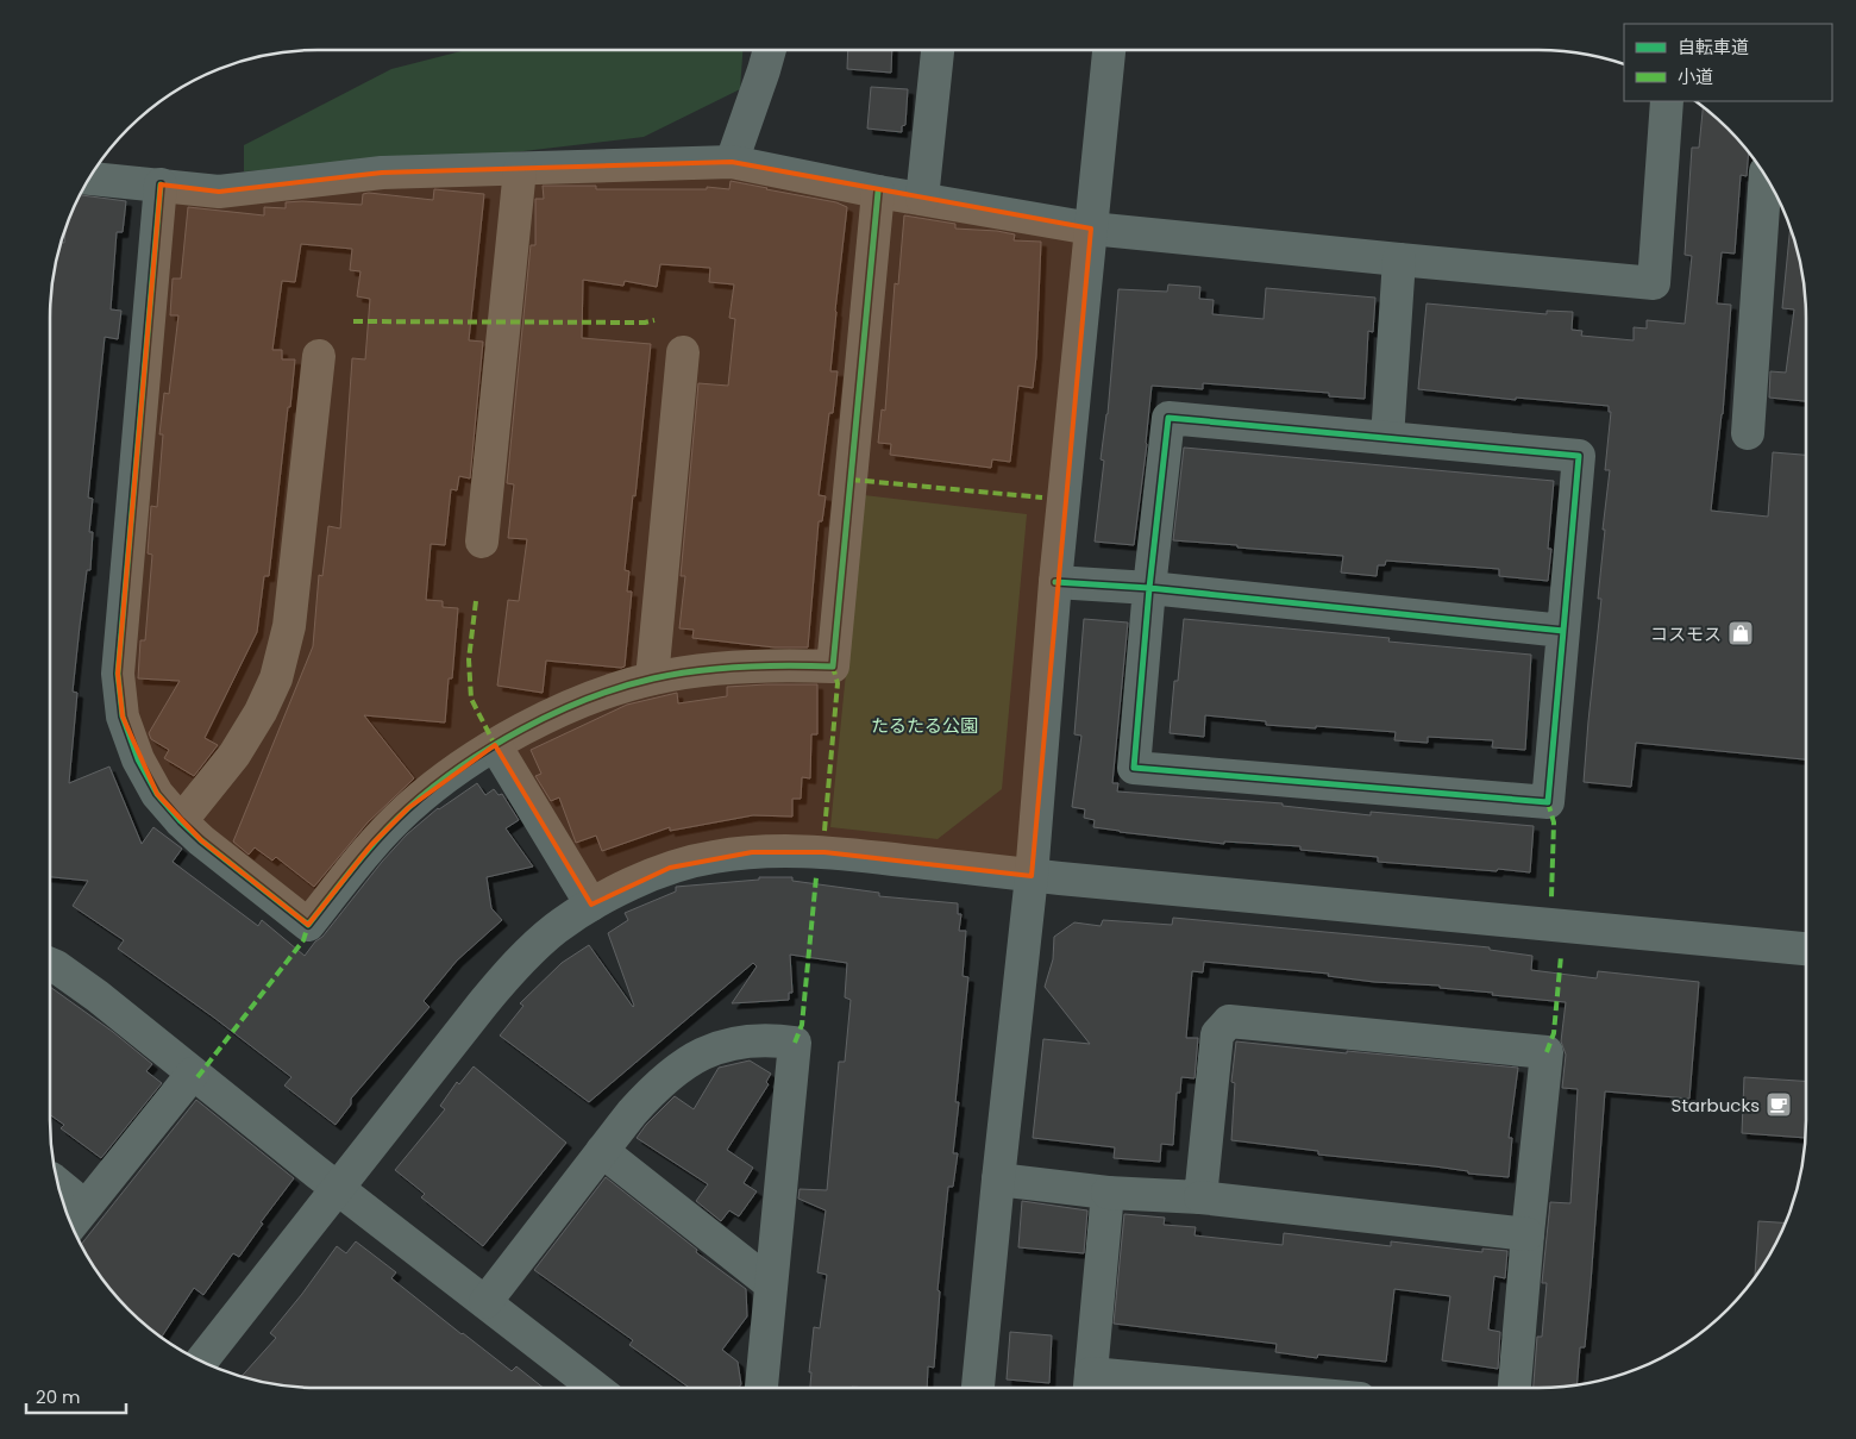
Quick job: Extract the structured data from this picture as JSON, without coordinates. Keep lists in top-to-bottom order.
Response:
{
  "parks": ["たるたる公園"],
  "places": {
    "shop": ["コスモス"],
    "cafe": ["Starbucks"]
  },
  "legend": ["自転車道", "小道"],
  "scale_bar": "20 m"
}
